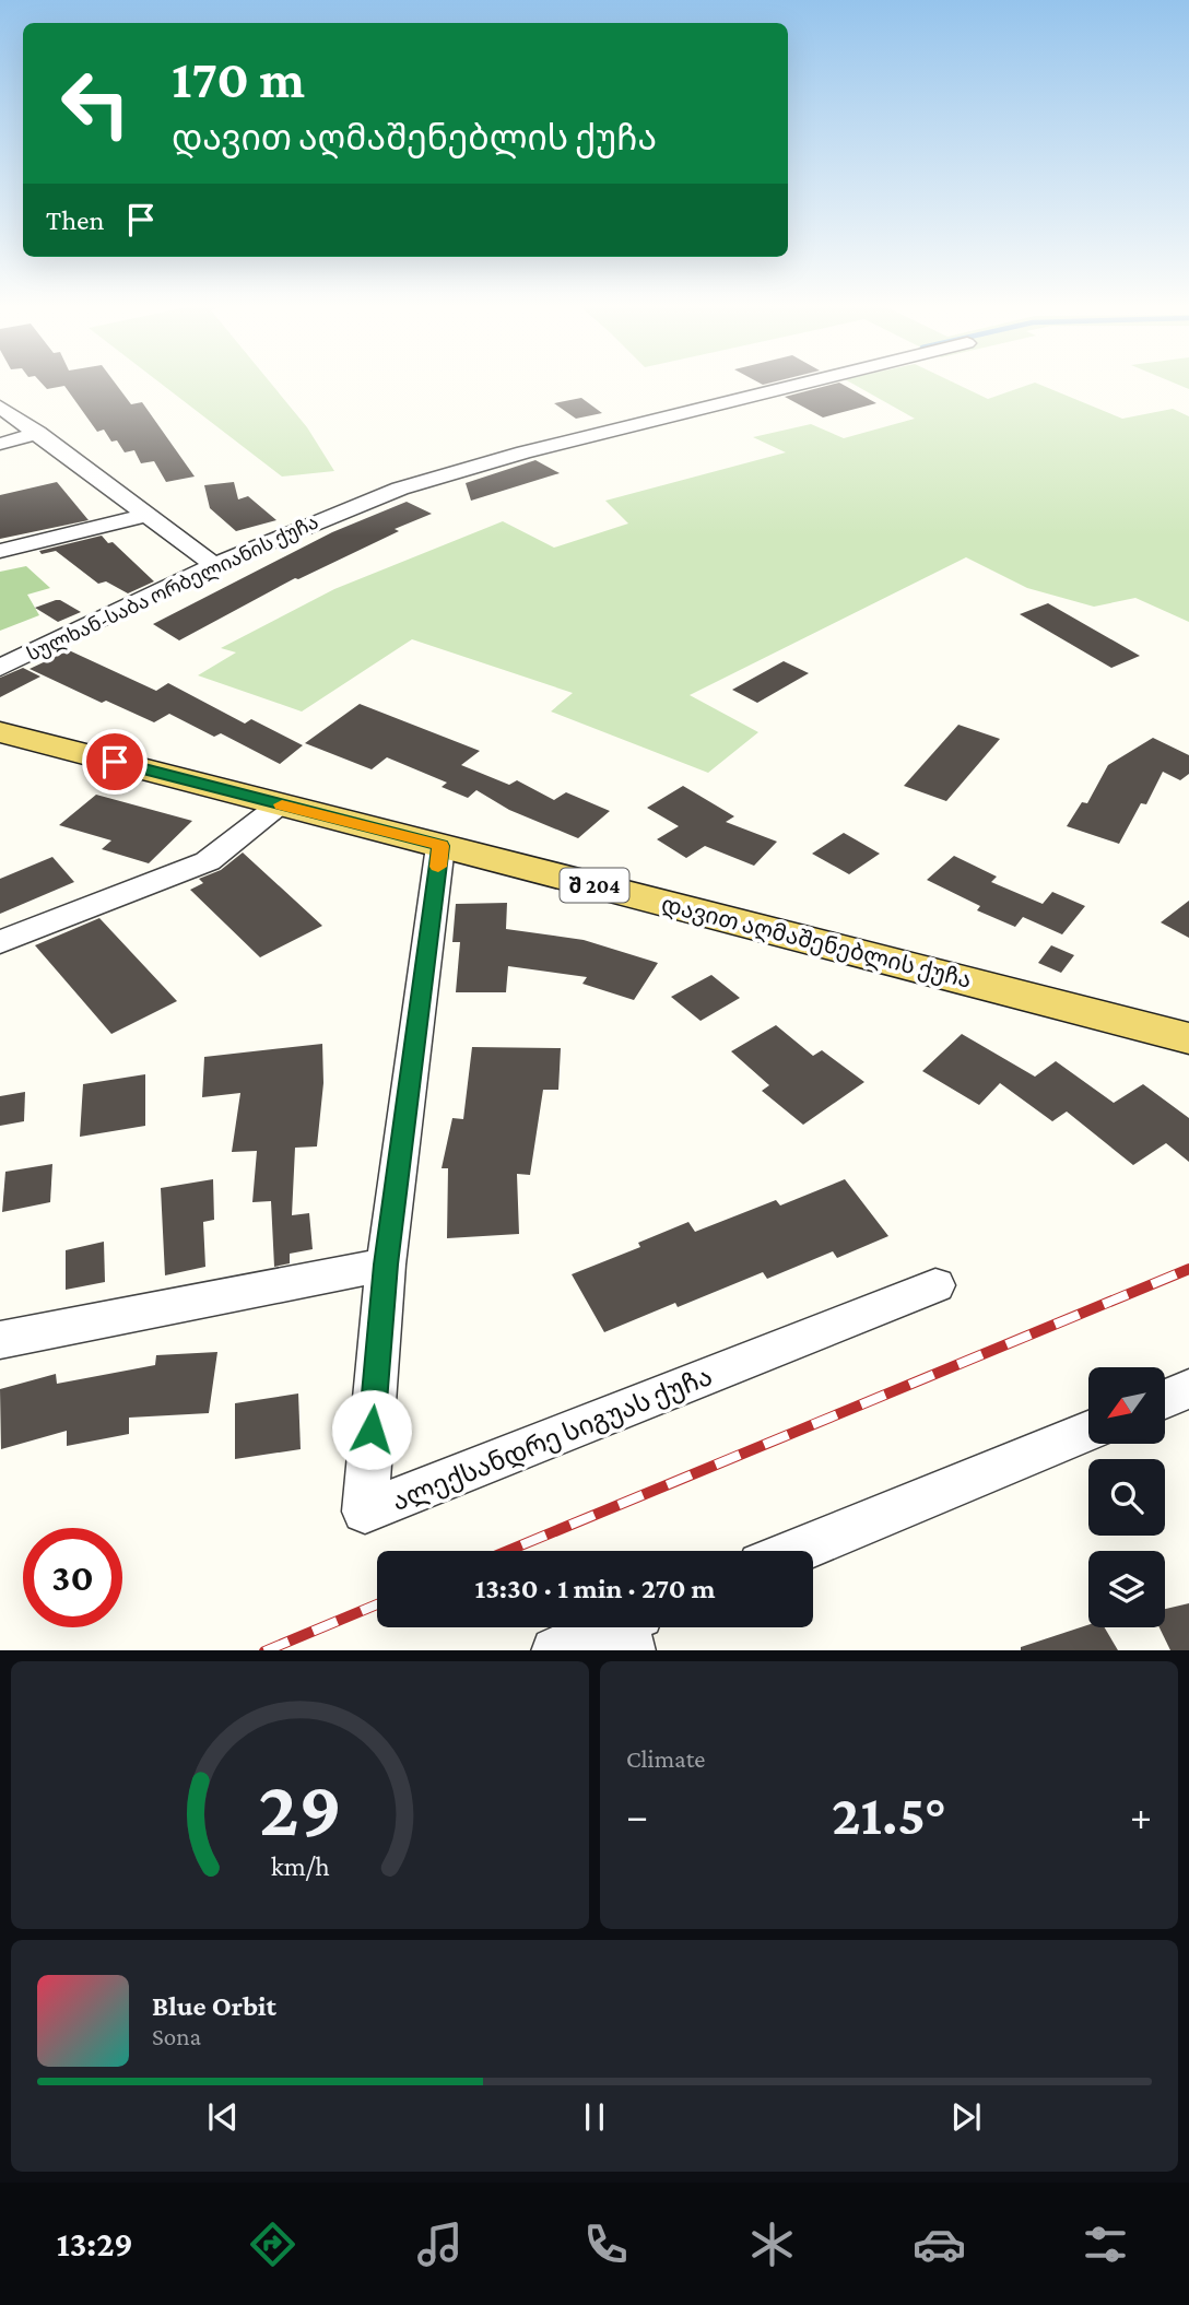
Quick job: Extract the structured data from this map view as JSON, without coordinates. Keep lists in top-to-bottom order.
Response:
{
  "streets": {
    "main road": ["შ 204", "დავით აღმაშენებლის ქუჩა"],
    "street": ["სულხან-საბა ორბელიანის ქუჩა", "ალექსანდრე სიგუას ქუჩა"]
  },
  "crossings": [
    ["დავით აღმაშენებლის ქუჩა", "ალექსანდრე სიგუას ქუჩა"]
  ],
  "north": "bottom left",
  "page": {
    "turn": ["170 m", "დავით აღმაშენებლის ქუჩა"],
    "then": "Then",
    "limit": "30",
    "trip": "13:30 · 1 min · 270 m",
    "tile": "Climate",
    "heat": ["−", "21.5°", "+"],
    "song": ["Blue Orbit", "Sona"],
    "tabs": "13:29",
    "gauge": ["29", "km/h"]
  }
}
